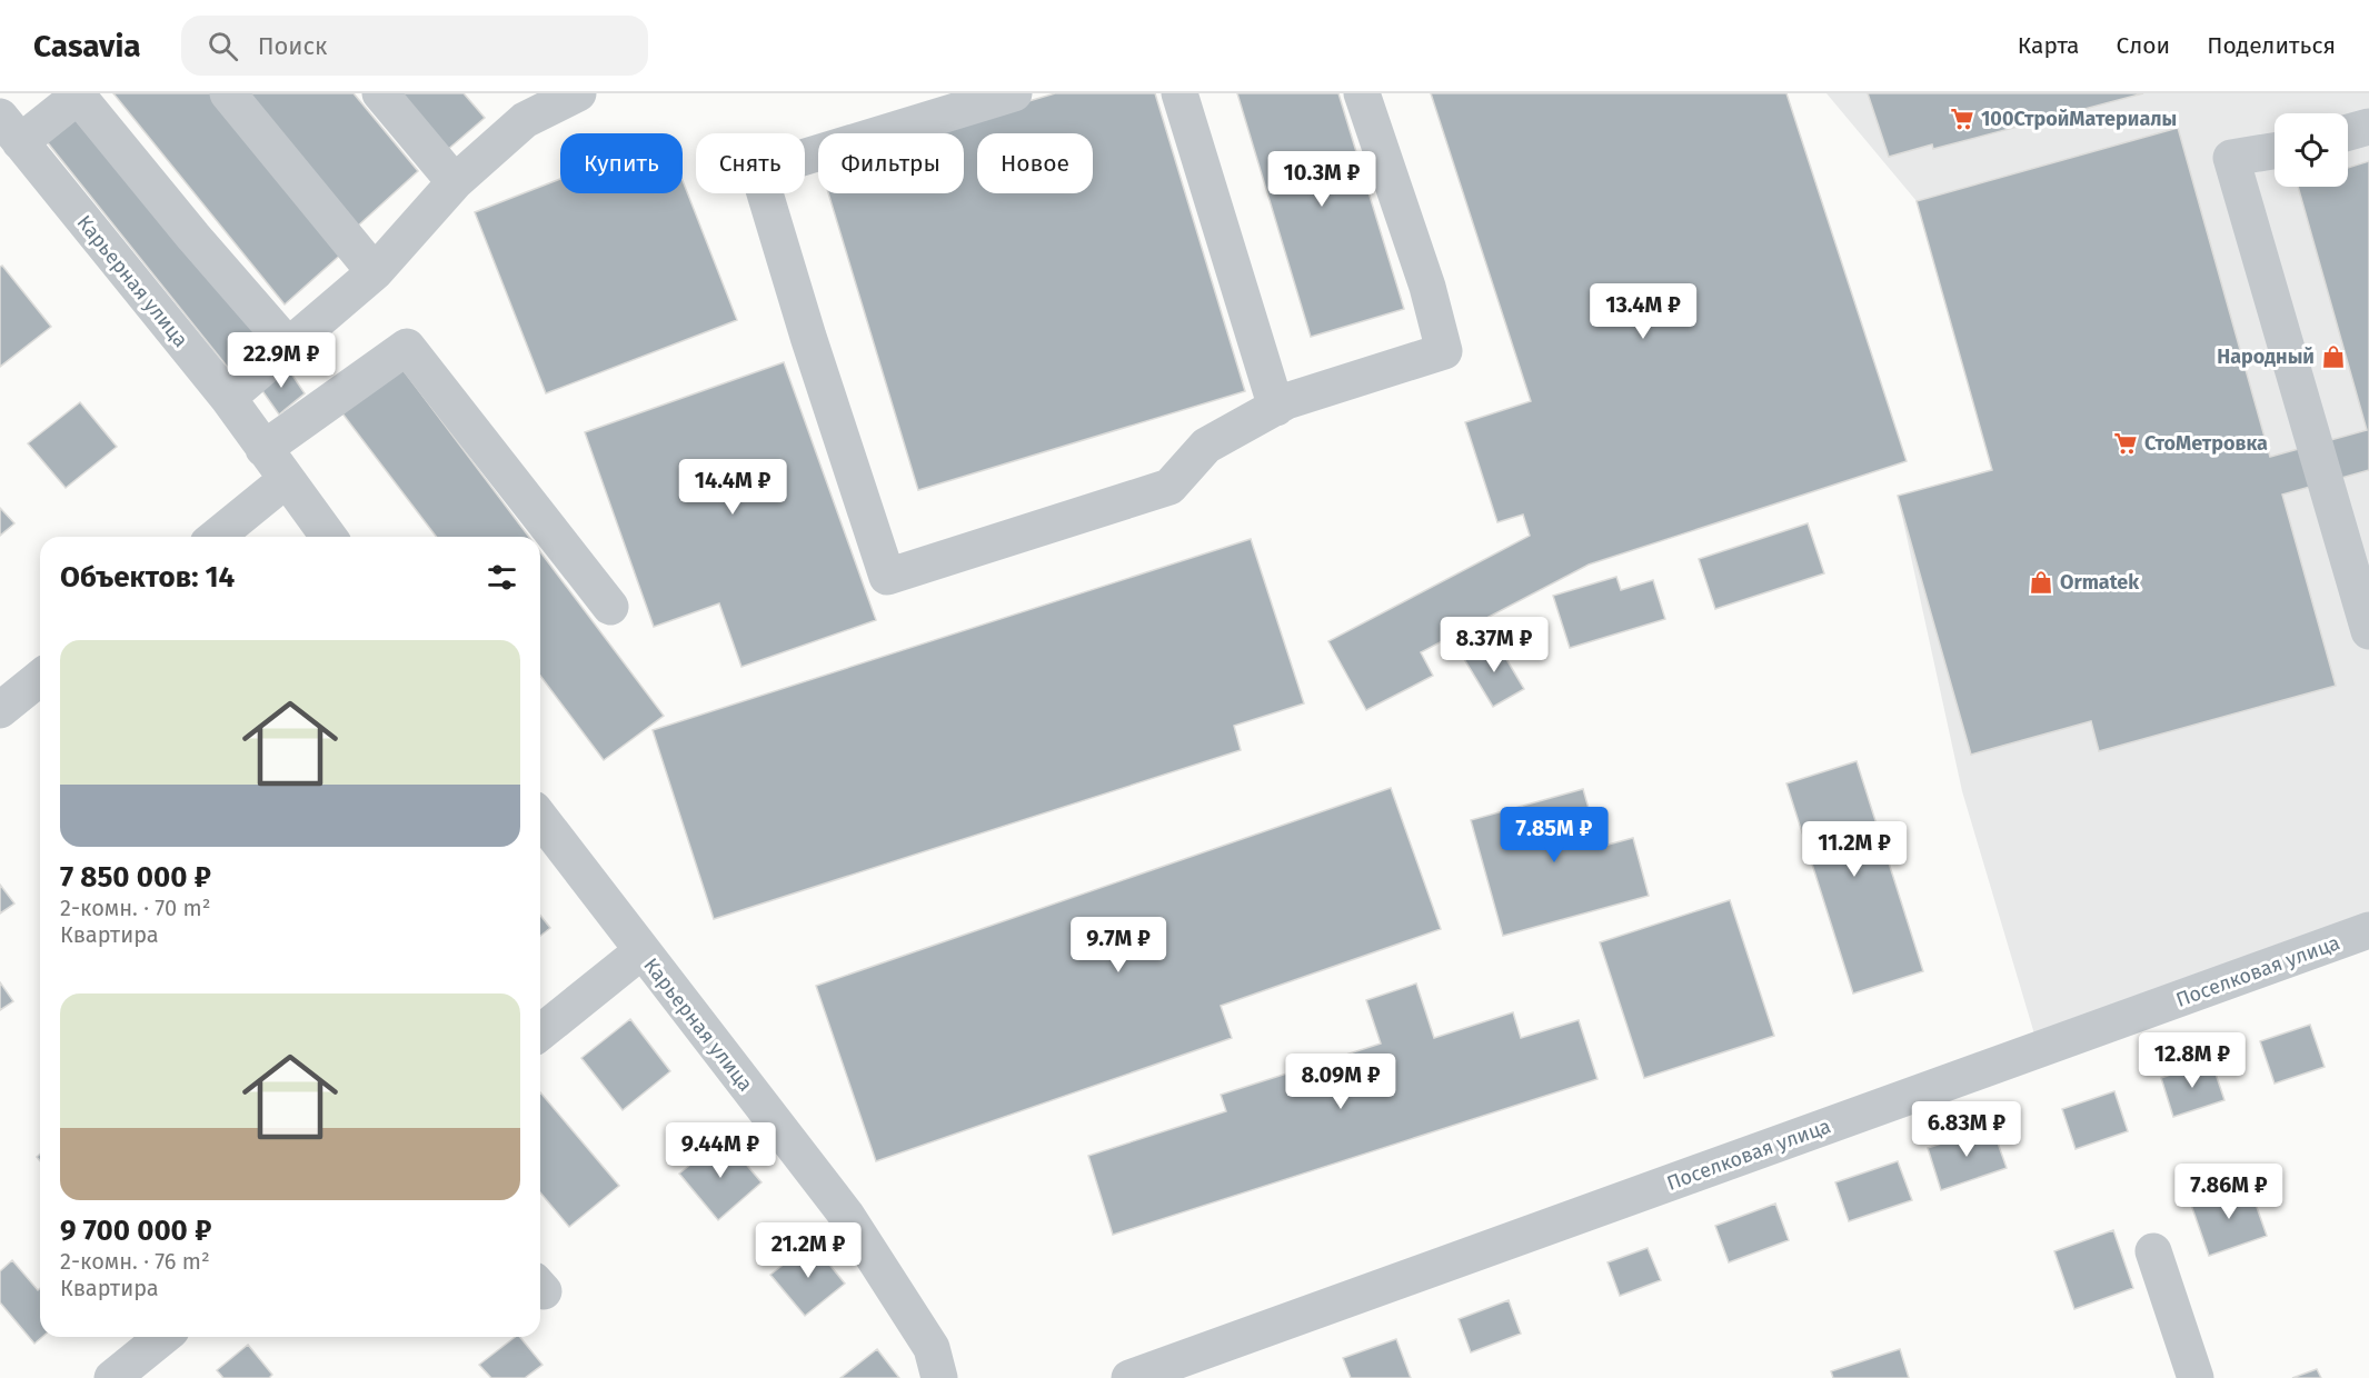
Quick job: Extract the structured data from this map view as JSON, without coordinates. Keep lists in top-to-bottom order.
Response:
{
  "streets": {
    "street": ["Карьерная улица", "Поселковая улица"]
  },
  "places": {
    "supermarket": ["100СтройМатериалы", "СтоМетровка"],
    "shop": ["Народный", "Ormatek"]
  },
  "page": {
    "header": "Casavia",
    "search": "Поиск",
    "nav": ["Карта", "Слои", "Поделиться"],
    "chip": [
      "Купить",
      "Снять",
      "Фильтры",
      "Новое"
    ],
    "price": [
      "10.3M ₽",
      "13.4M ₽",
      "22.9M ₽",
      "14.4M ₽",
      "8.37M ₽",
      "7.85M ₽",
      "11.2M ₽",
      "9.7M ₽",
      "12.8M ₽",
      "8.09M ₽",
      "6.83M ₽",
      "9.44M ₽",
      "7.86M ₽",
      "21.2M ₽"
    ],
    "heading": "Объектов: 14",
    "list": [
      {
        "name": "7 850 000 ₽",
        "note": "2-комн. · 70 m² · Квартира"
      },
      {
        "name": "9 700 000 ₽",
        "note": "2-комн. · 76 m² · Квартира"
      }
    ]
  }
}
